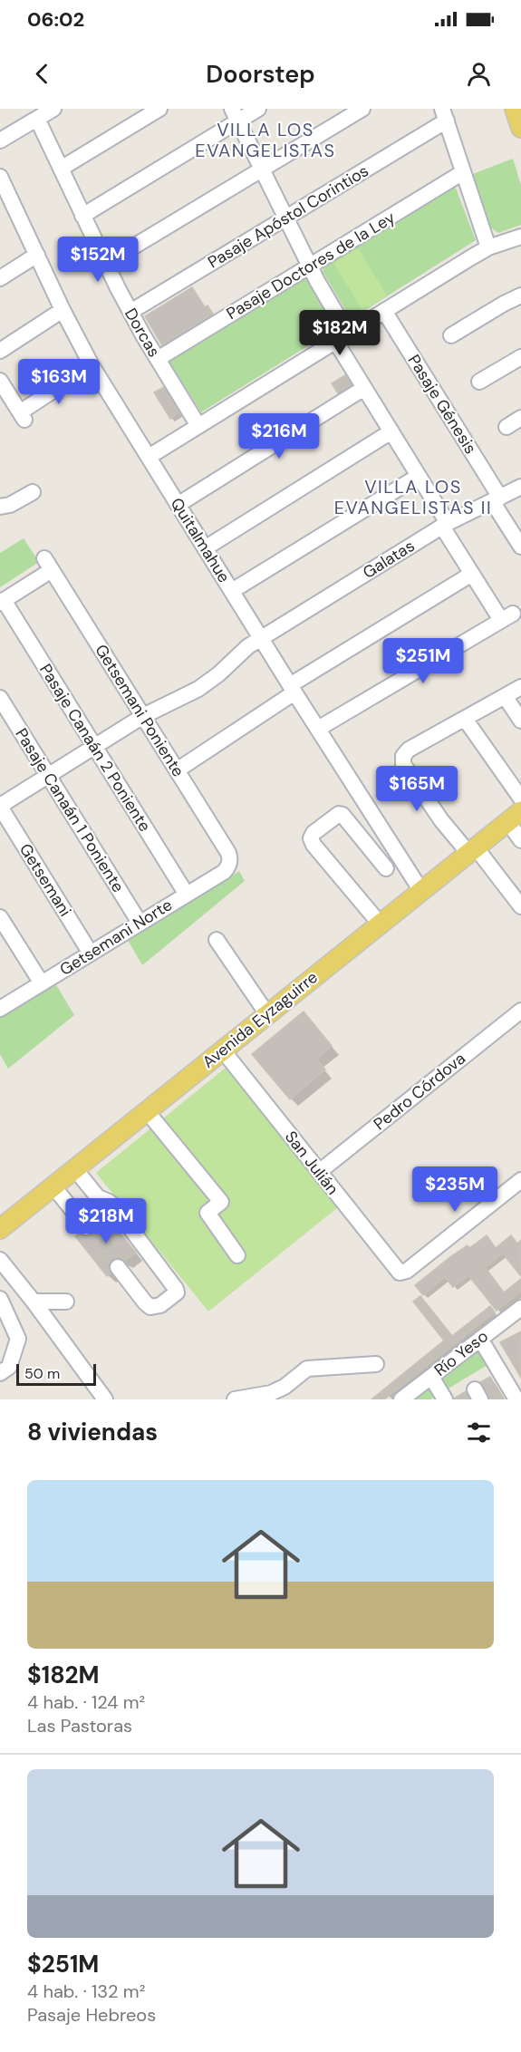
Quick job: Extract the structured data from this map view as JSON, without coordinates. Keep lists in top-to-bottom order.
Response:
{
  "streets": {
    "main road": ["Avenida Eyzaguirre"],
    "street": [
      "Pasaje Apóstol Corintios",
      "Pasaje Doctores de la Ley",
      "Dorcas",
      "Pasaje Génesis",
      "Quitalmahue",
      "Galatas",
      "Getsemani Poniente",
      "Pasaje Canaán 2 Poniente",
      "Pasaje Canaán 1 Poniente",
      "Getsemani",
      "Getsemani Norte",
      "Pedro Córdova",
      "San Julián",
      "Río Yeso"
    ]
  },
  "crossings": [
    ["Pasaje Apóstol Corintios", "Dorcas"],
    ["Pasaje Doctores de la Ley", "Dorcas"],
    ["Pasaje Génesis", "Galatas"],
    ["Quitalmahue", "Galatas"],
    ["Quitalmahue", "Avenida Eyzaguirre"],
    ["Galatas", "Getsemani Poniente"],
    ["Galatas", "Pasaje Canaán 2 Poniente"],
    ["Galatas", "Pasaje Canaán 1 Poniente"],
    ["Galatas", "Getsemani"],
    ["Getsemani Poniente", "Pasaje Canaán 2 Poniente"],
    ["Getsemani Poniente", "Getsemani Norte"],
    ["Pasaje Canaán 2 Poniente", "Getsemani Norte"],
    ["Pasaje Canaán 1 Poniente", "Getsemani Norte"],
    ["Getsemani", "Getsemani Norte"],
    ["Avenida Eyzaguirre", "San Julián"],
    ["Pedro Córdova", "San Julián"]
  ],
  "districts": ["VILLA LOS EVANGELISTAS", "VILLA LOS EVANGELISTAS II"],
  "scale_bar": "50 m",
  "page": {
    "status": "06:02",
    "header": "Doorstep",
    "price": [
      "$152M",
      "$182M",
      "$163M",
      "$216M",
      "$251M",
      "$165M",
      "$235M",
      "$218M"
    ],
    "scale": "50 m",
    "heading": "8 viviendas",
    "list": [
      {
        "name": "$182M",
        "note": "4 hab. · 124 m² · Las Pastoras"
      },
      {
        "name": "$251M",
        "note": "4 hab. · 132 m² · Pasaje Hebreos"
      }
    ]
  }
}
